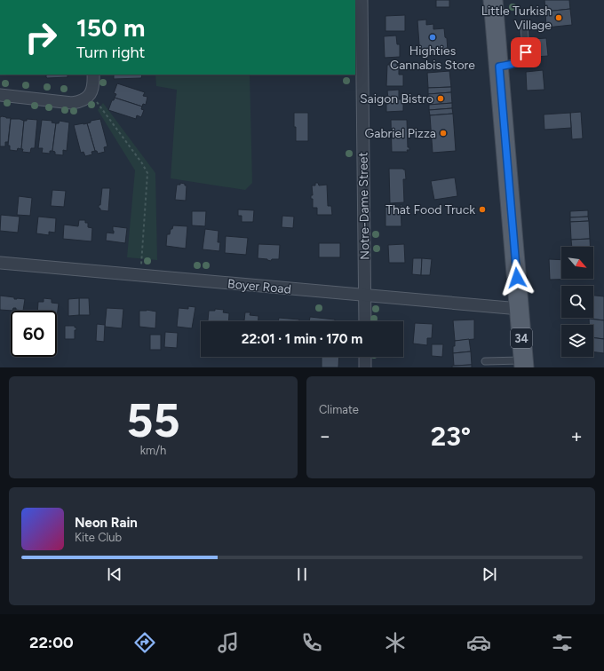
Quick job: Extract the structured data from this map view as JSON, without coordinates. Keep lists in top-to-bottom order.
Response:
{
  "streets": {
    "main road": ["34"],
    "street": ["Notre-Dame Street", "Boyer Road"]
  },
  "crossings": [
    ["Notre-Dame Street", "Boyer Road"],
    ["Boyer Road", "34"]
  ],
  "places": [
    "Little Turkish Village",
    "Highties Cannabis Store",
    "Saigon Bistro",
    "Gabriel Pizza",
    "That Food Truck"
  ],
  "north": "bottom right",
  "page": {
    "turn": ["150 m", "Turn right"],
    "limit": "60",
    "trip": "22:01 · 1 min · 170 m",
    "tile": [
      ["55", "km/h"],
      "Climate"
    ],
    "heat": ["−", "23°", "+"],
    "song": ["Neon Rain", "Kite Club"],
    "tabs": "22:00"
  }
}
